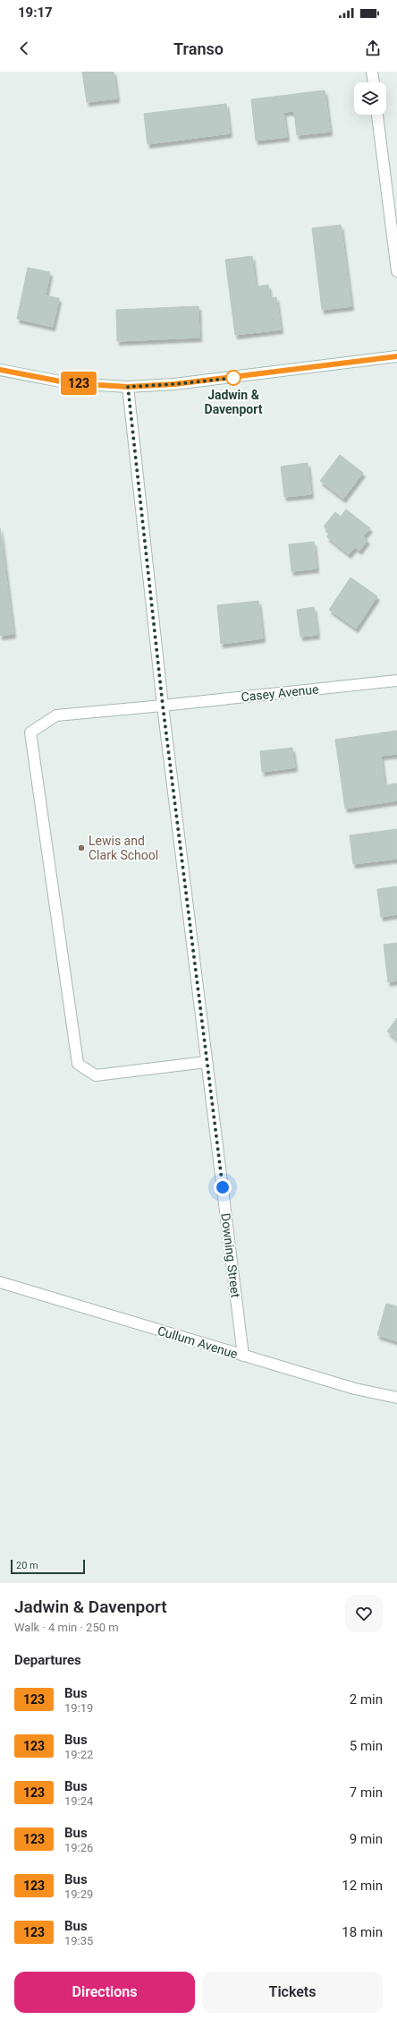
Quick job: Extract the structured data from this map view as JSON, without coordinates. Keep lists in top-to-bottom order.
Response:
{
  "streets": {
    "street": ["Casey Avenue", "Downing Street", "Cullum Avenue"]
  },
  "crossings": [
    ["Casey Avenue", "Downing Street"],
    ["Downing Street", "Cullum Avenue"]
  ],
  "places": ["Jadwin & Davenport", "Lewis and Clark School"],
  "lines": ["bus line 123"],
  "scale_bar": "20 m",
  "page": {
    "status": "19:17",
    "header": "Transo",
    "on_map": "123",
    "scale": "20 m",
    "heading": [
      ["Jadwin & Davenport", "Walk · 4 min · 250 m"],
      "Departures"
    ],
    "list": [
      {
        "mark": "123",
        "name": "Bus",
        "note": "19:19",
        "value": "2 min"
      },
      {
        "mark": "123",
        "name": "Bus",
        "note": "19:22",
        "value": "5 min"
      },
      {
        "mark": "123",
        "name": "Bus",
        "note": "19:24",
        "value": "7 min"
      },
      {
        "mark": "123",
        "name": "Bus",
        "note": "19:26",
        "value": "9 min"
      },
      {
        "mark": "123",
        "name": "Bus",
        "note": "19:29",
        "value": "12 min"
      },
      {
        "mark": "123",
        "name": "Bus",
        "note": "19:35",
        "value": "18 min"
      }
    ],
    "buttons": ["Directions", "Tickets"]
  }
}
